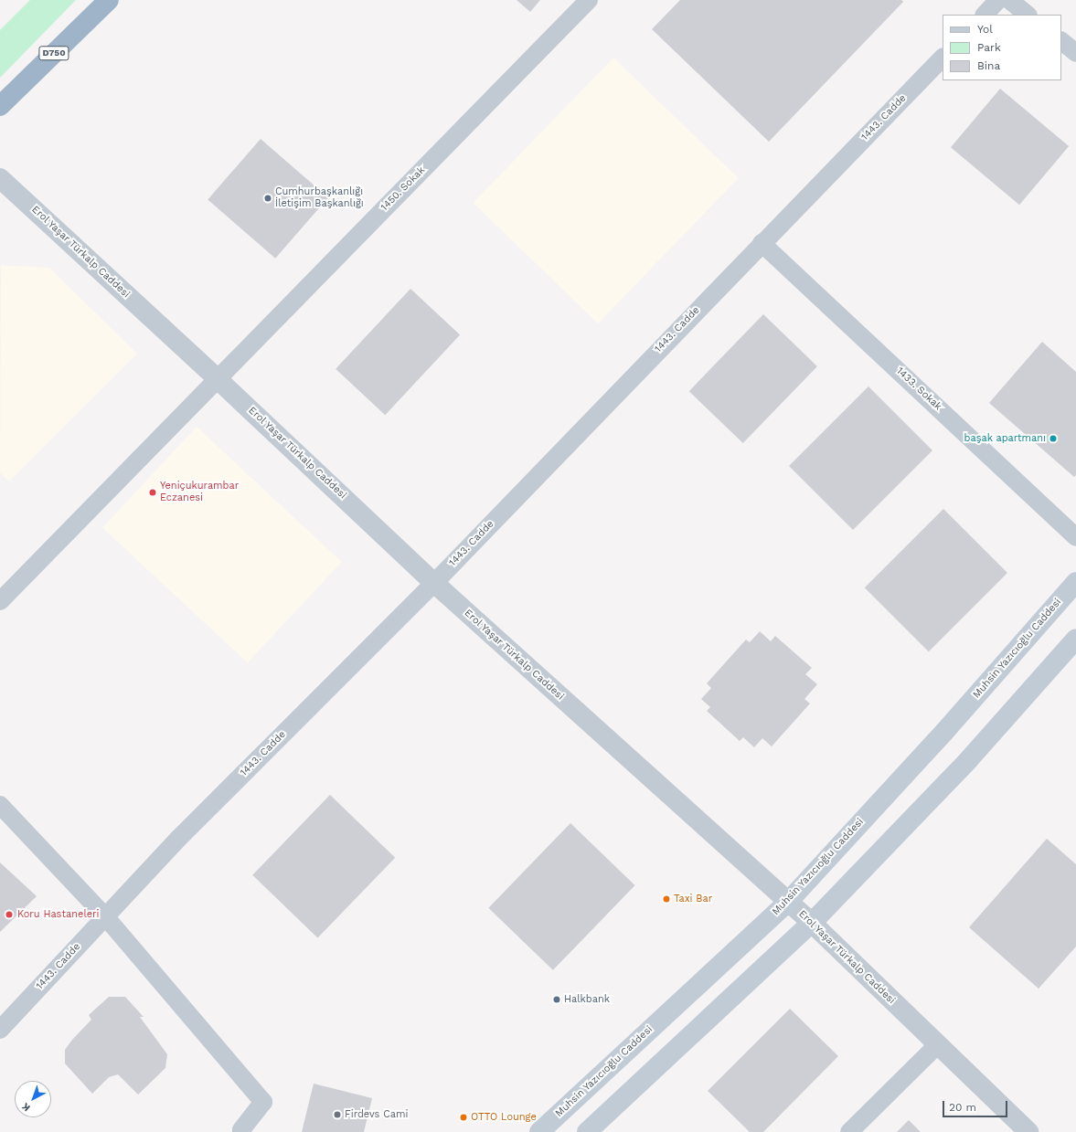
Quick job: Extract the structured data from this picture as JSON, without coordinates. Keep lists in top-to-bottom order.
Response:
{
  "streets": {
    "highway": ["D750"],
    "main road": ["Muhsin Yazıcıoğlu Caddesi"],
    "street": [
      "1443. Cadde",
      "1450. Sokak",
      "Erol Yaşar Türkalp Caddesi",
      "1433. Sokak"
    ]
  },
  "crossings": [
    ["1443. Cadde", "Erol Yaşar Türkalp Caddesi"],
    ["1443. Cadde", "1433. Sokak"],
    ["1450. Sokak", "Erol Yaşar Türkalp Caddesi"],
    ["Erol Yaşar Türkalp Caddesi", "Muhsin Yazıcıoğlu Caddesi"]
  ],
  "places": [
    "Cumhurbaşkanlığı İletişim Başkanlığı",
    "başak apartmanı",
    "Yeniçukurambar Eczanesi",
    "Taxi Bar",
    "Koru Hastaneleri",
    "Halkbank",
    "Firdevs Cami",
    "OTTO Lounge"
  ],
  "legend": ["Yol", "Park", "Bina"],
  "scale_bar": "20 m",
  "north": "bottom left"
}
